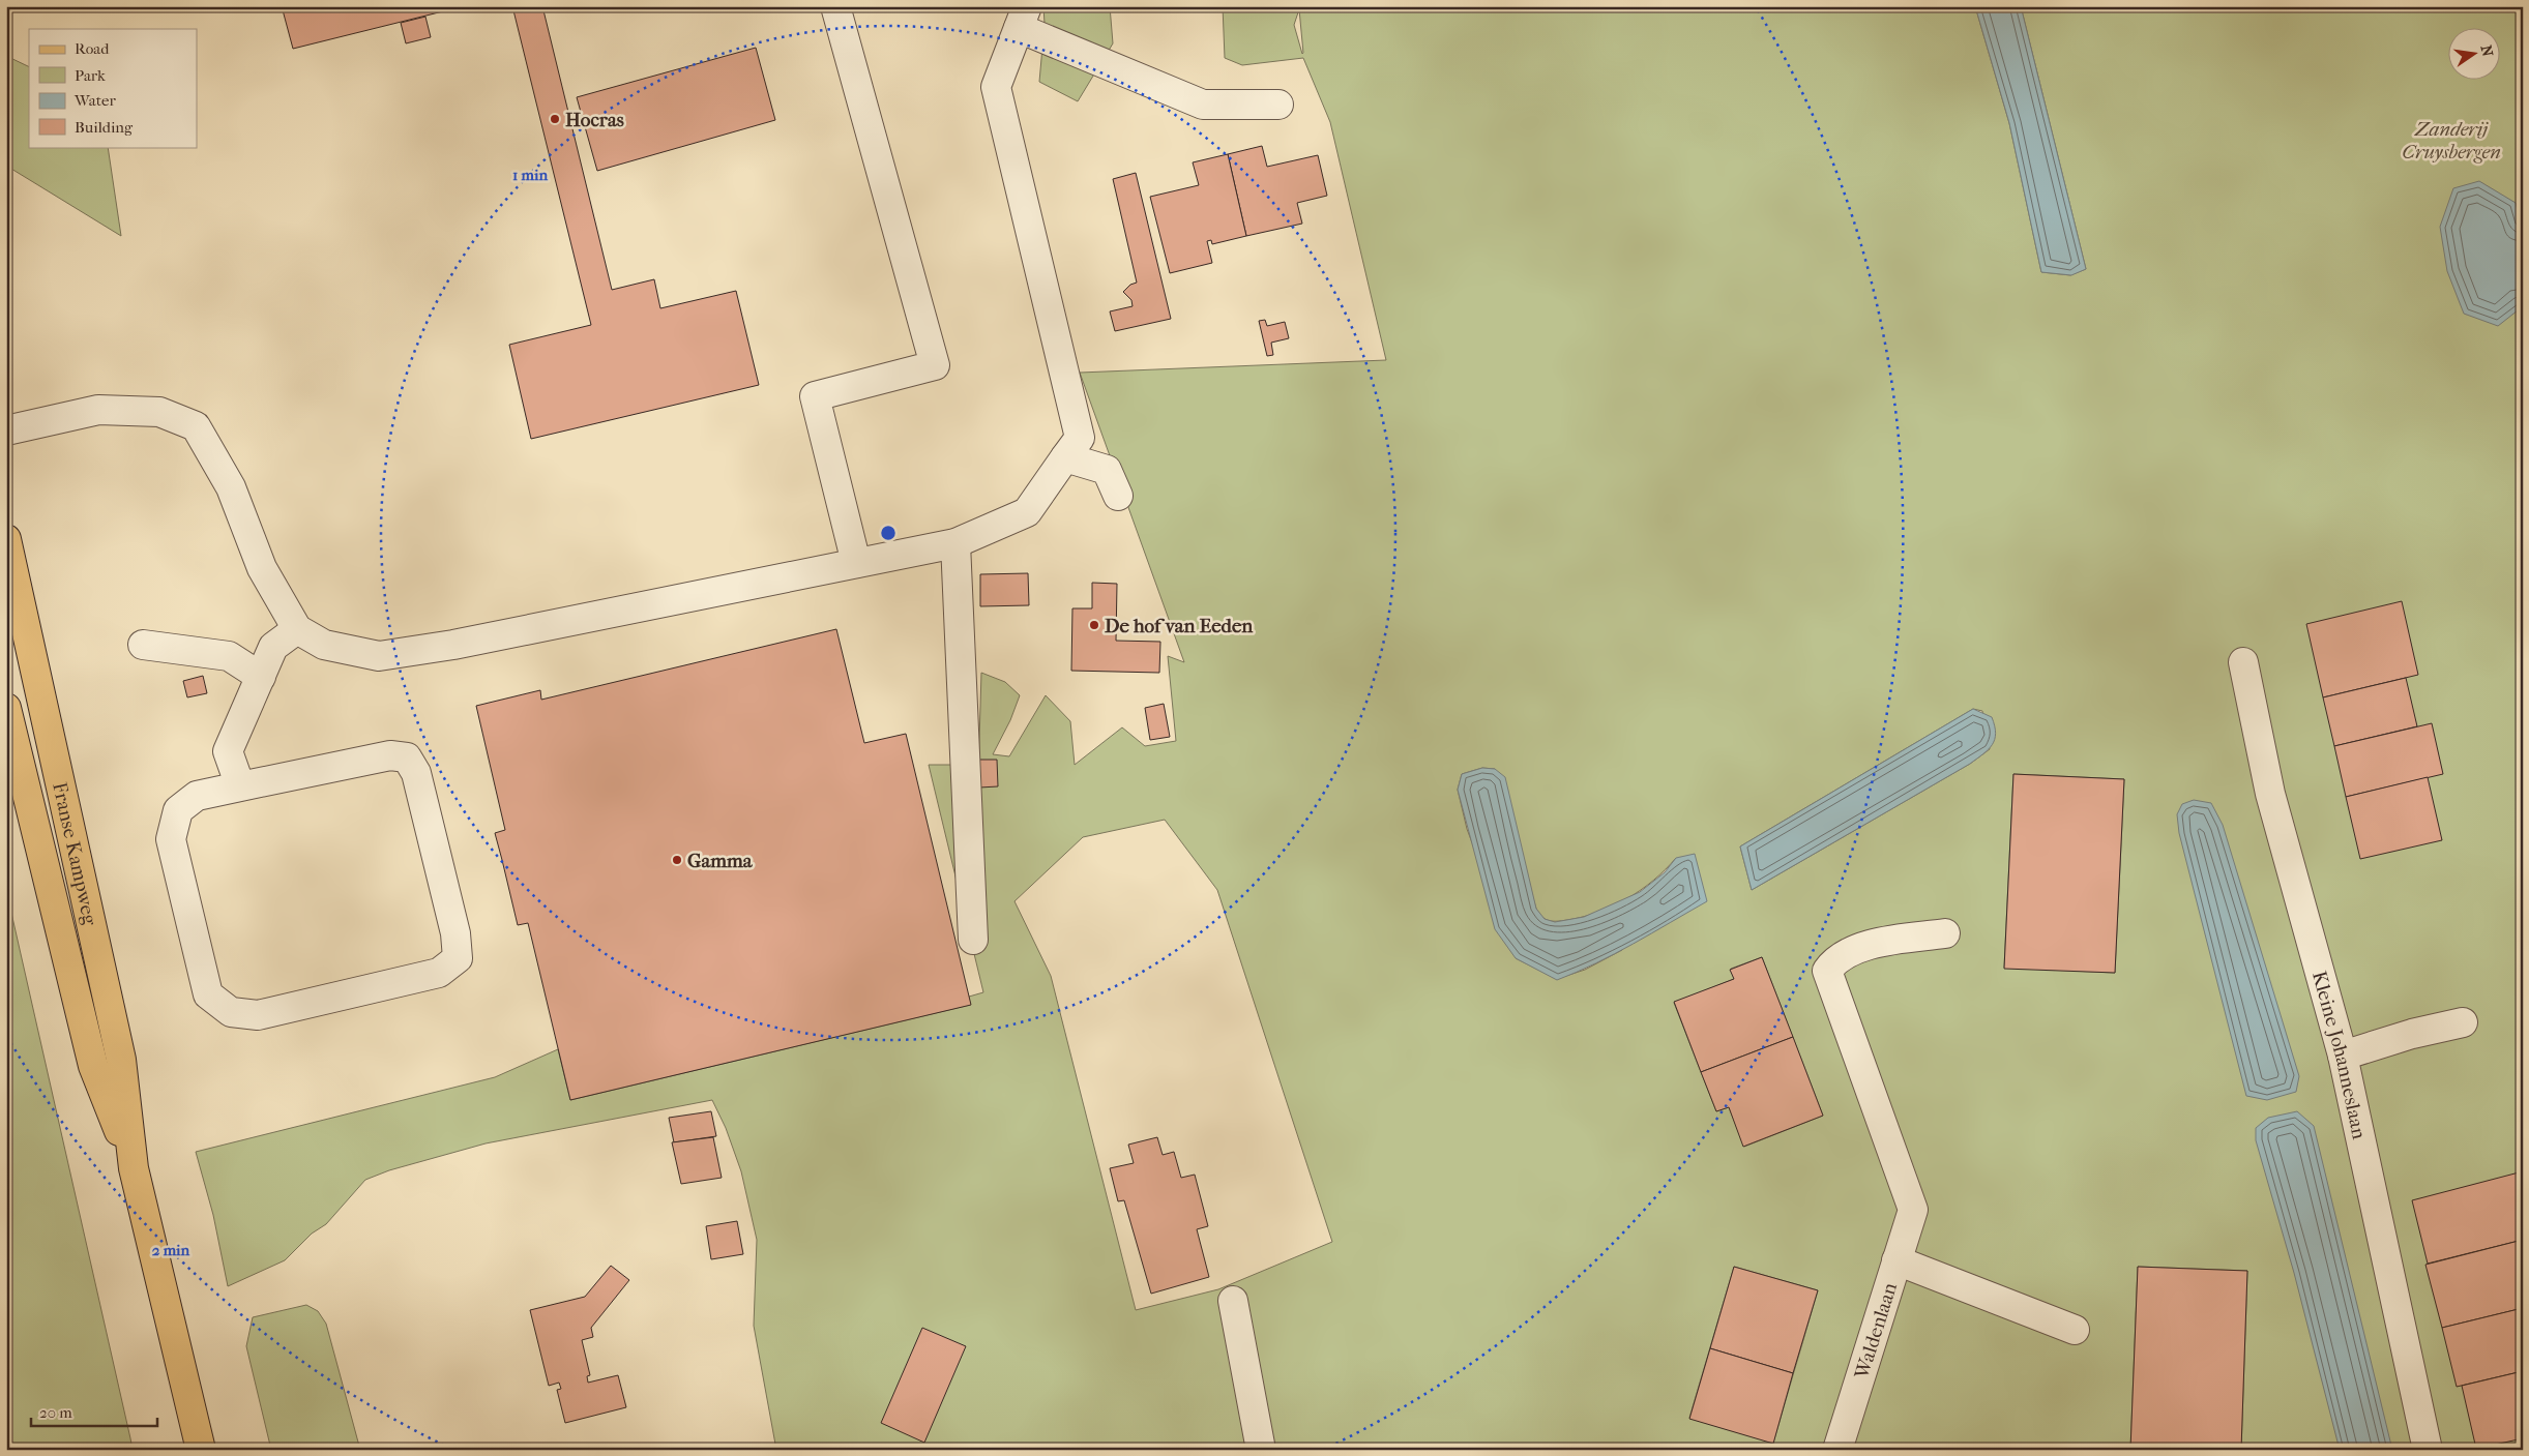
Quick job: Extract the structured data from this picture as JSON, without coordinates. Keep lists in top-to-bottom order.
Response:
{
  "streets": {
    "main road": ["Franse Kampweg"],
    "street": ["Kleine Johanneslaan", "Waldenlaan"]
  },
  "parks": ["Zanderij Cruysbergen"],
  "places": ["Hocras", "De hof van Eeden", "Gamma"],
  "legend": [
    "Road",
    "Park",
    "Water",
    "Building"
  ],
  "scale_bar": "20 m",
  "north": "right",
  "rings": ["1 min", "2 min"]
}
